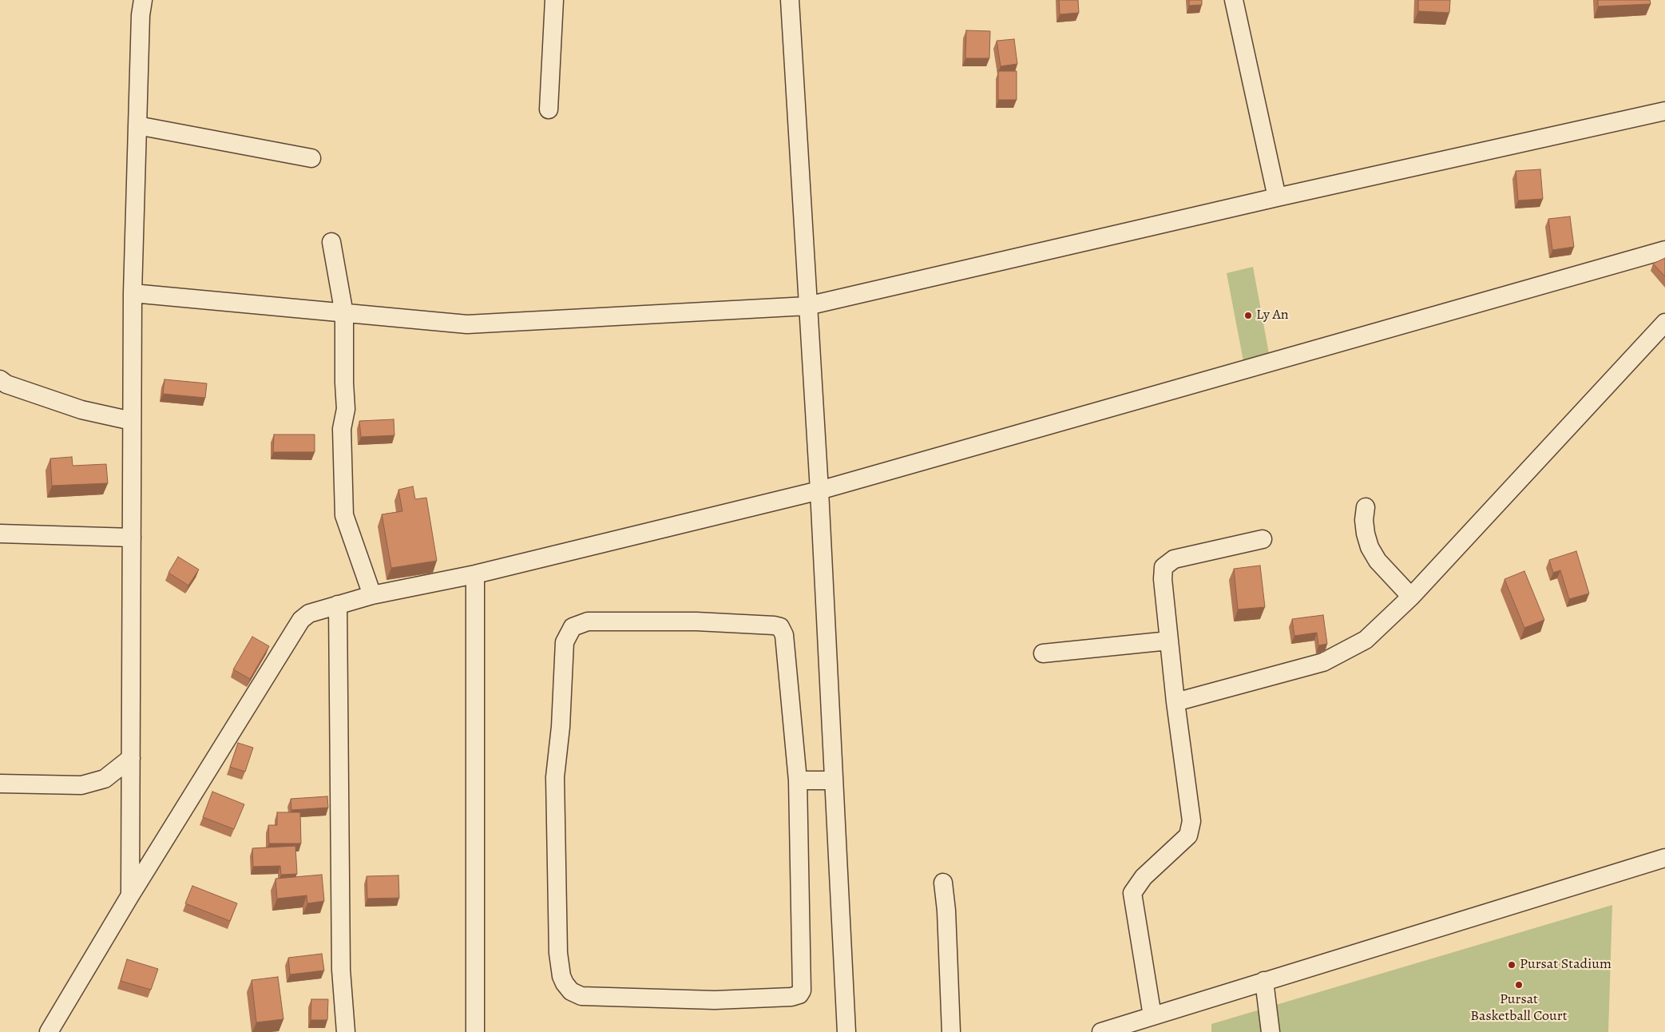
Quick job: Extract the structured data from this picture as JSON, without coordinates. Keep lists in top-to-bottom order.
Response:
{
  "places": ["Ly An", "Pursat Stadium", "Pursat Basketball Court"]
}
